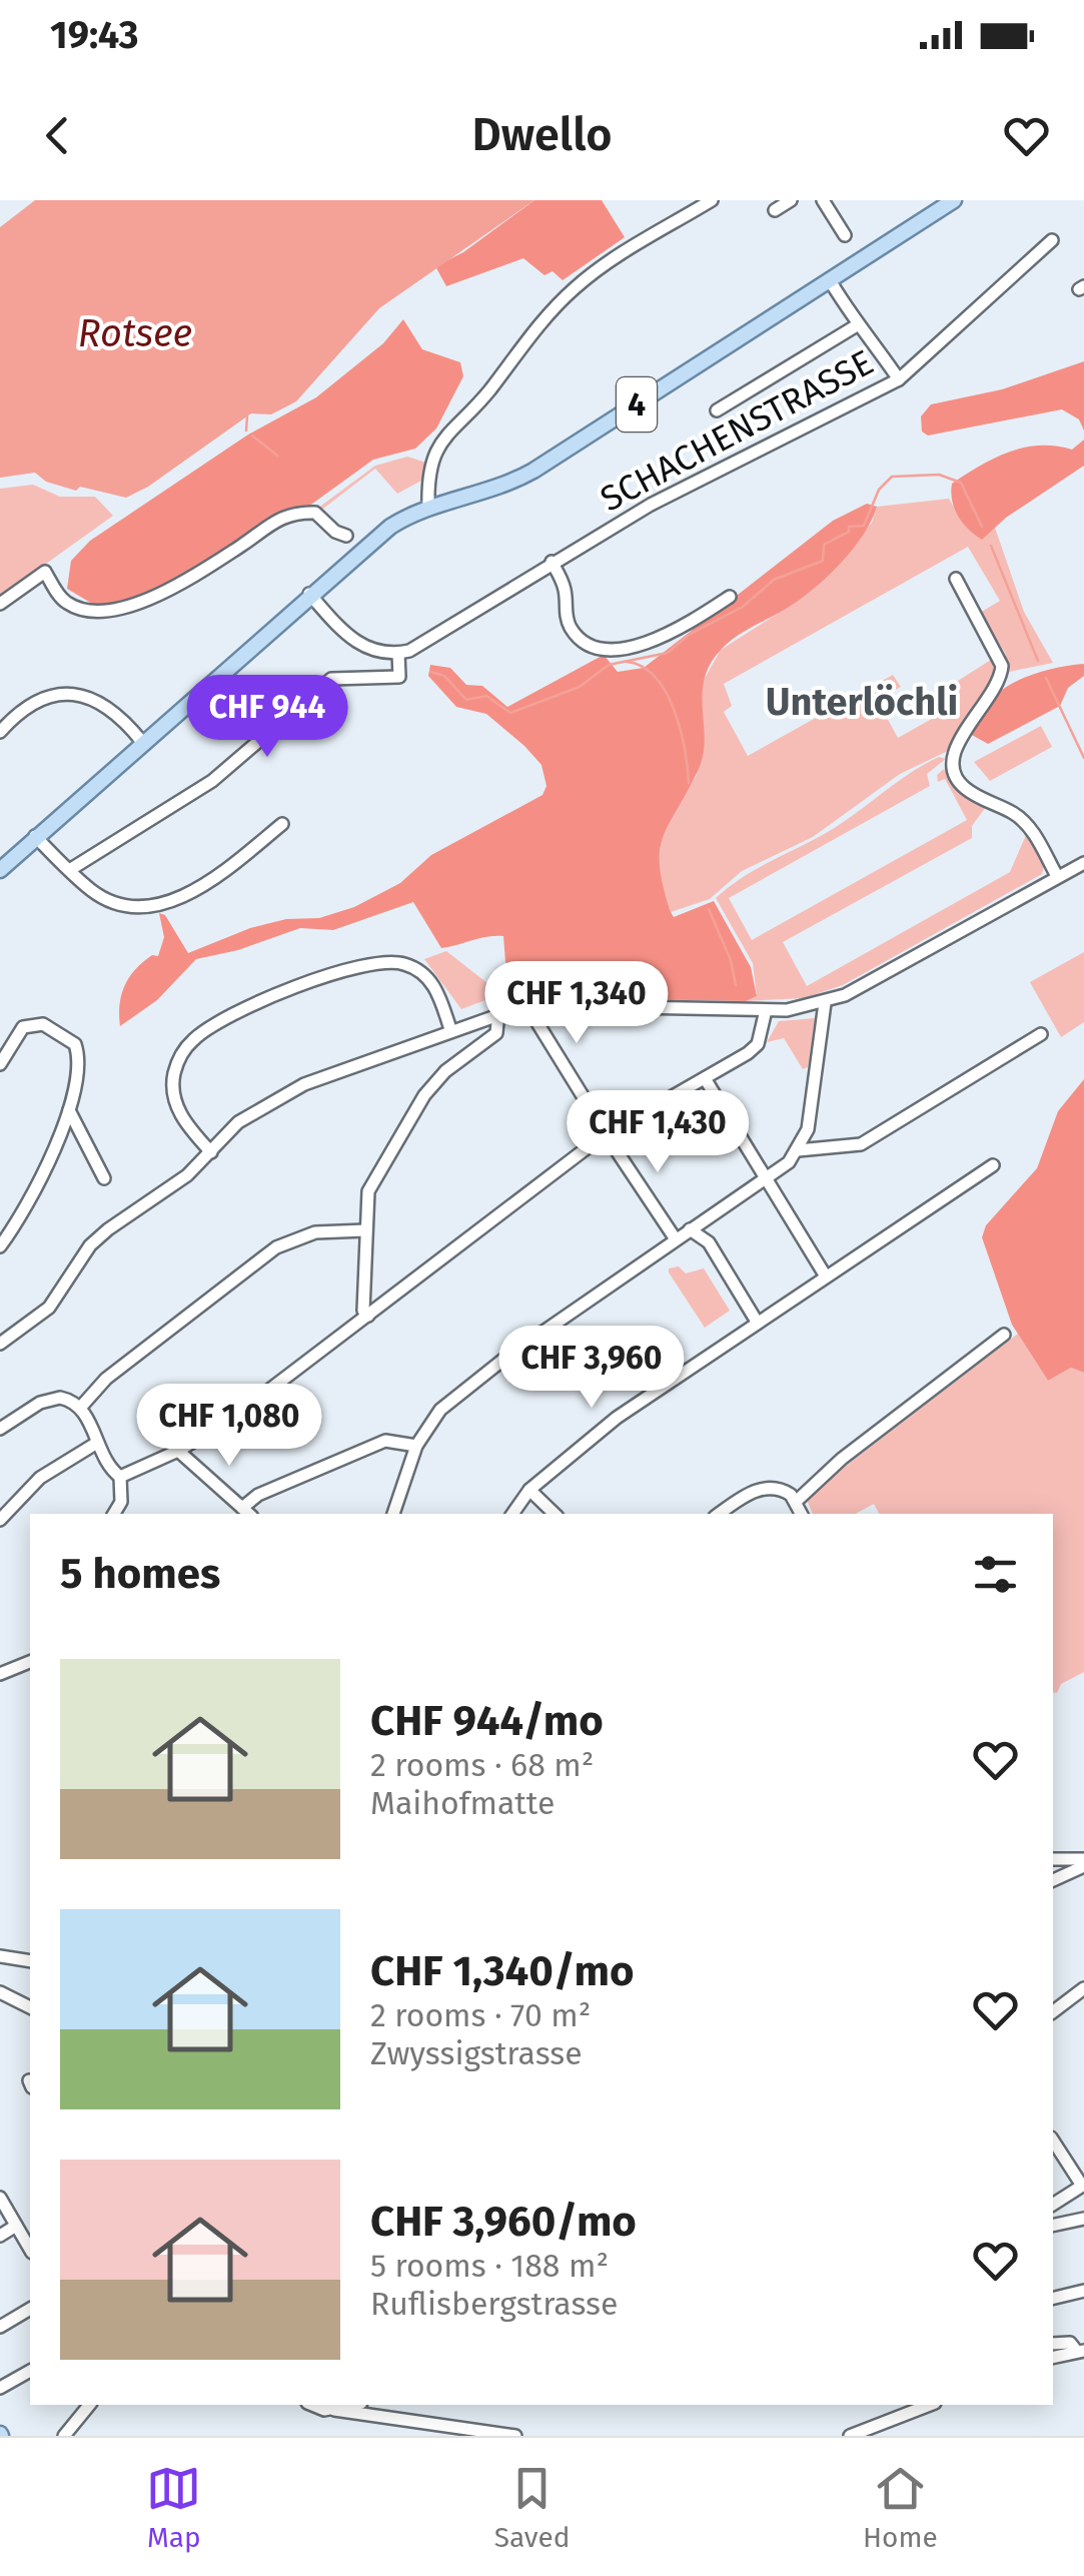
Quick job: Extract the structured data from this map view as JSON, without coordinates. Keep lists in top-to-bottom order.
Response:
{
  "streets": {
    "main road": ["4"],
    "street": ["SCHACHENSTRASSE"]
  },
  "crossings": [
    ["4", "SCHACHENSTRASSE"]
  ],
  "districts": ["Unterlöchli"],
  "water": ["Rotsee"],
  "page": {
    "status": "19:43",
    "header": "Dwello",
    "price": [
      "CHF 944",
      "CHF 1,340",
      "CHF 1,430",
      "CHF 3,960",
      "CHF 1,080"
    ],
    "heading": "5 homes",
    "list": [
      {
        "name": "CHF 944/mo",
        "note": "2 rooms · 68 m² · Maihofmatte"
      },
      {
        "name": "CHF 1,340/mo",
        "note": "2 rooms · 70 m² · Zwyssigstrasse"
      },
      {
        "name": "CHF 3,960/mo",
        "note": "5 rooms · 188 m² · Ruflisbergstrasse"
      }
    ],
    "tabs": ["Map", "Saved", "Home"]
  }
}
